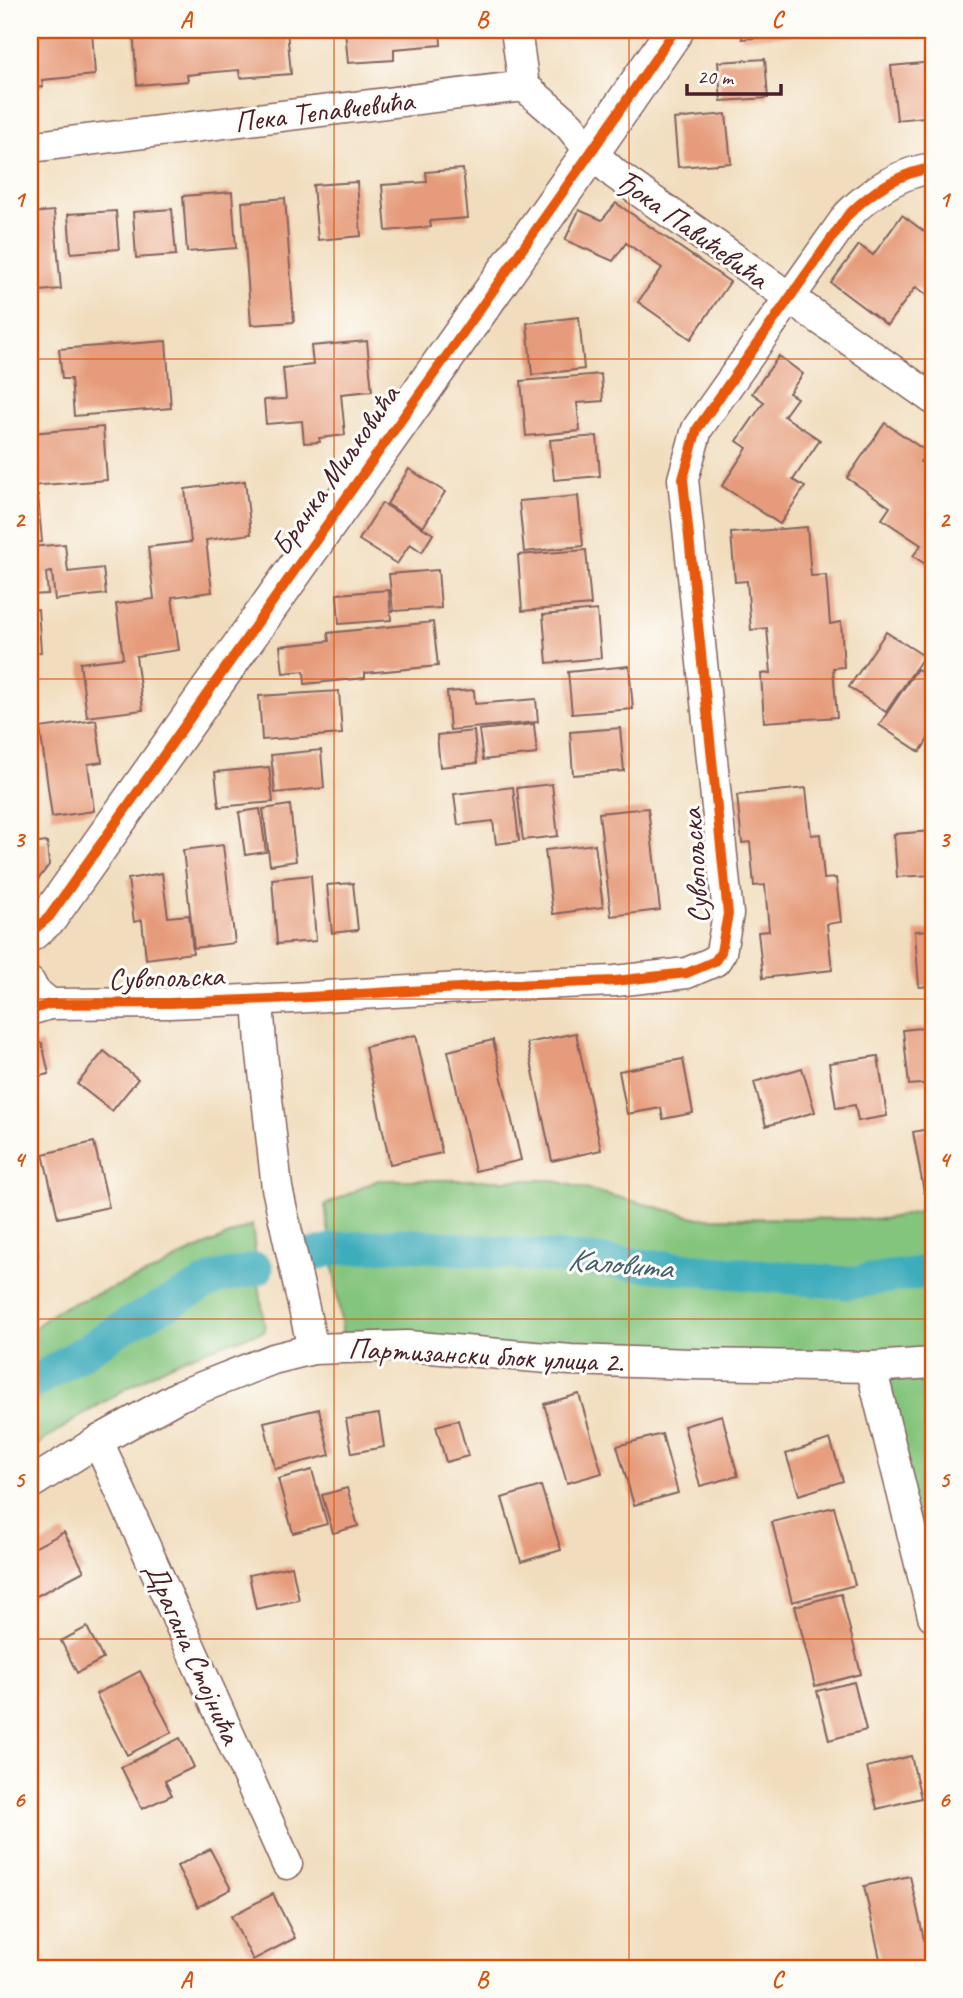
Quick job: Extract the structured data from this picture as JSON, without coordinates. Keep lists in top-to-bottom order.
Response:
{
  "streets": {
    "street": [
      "Пека Тепавчевића",
      "Ђока Павићевића",
      "Бранка Миљковића",
      "Сувопољска",
      "Партизански блок улица 2.",
      "Драгана Стојнића"
    ]
  },
  "crossings": [
    ["Ђока Павићевића", "Бранка Миљковића"],
    ["Ђока Павићевића", "Сувопољска"],
    ["Партизански блок улица 2.", "Драгана Стојнића"]
  ],
  "water": ["Каловита"],
  "scale_bar": "20 m",
  "grid": {
    "columns": ["A", "B", "C"],
    "rows": [
      "1",
      "2",
      "3",
      "4",
      "5",
      "6"
    ]
  }
}
